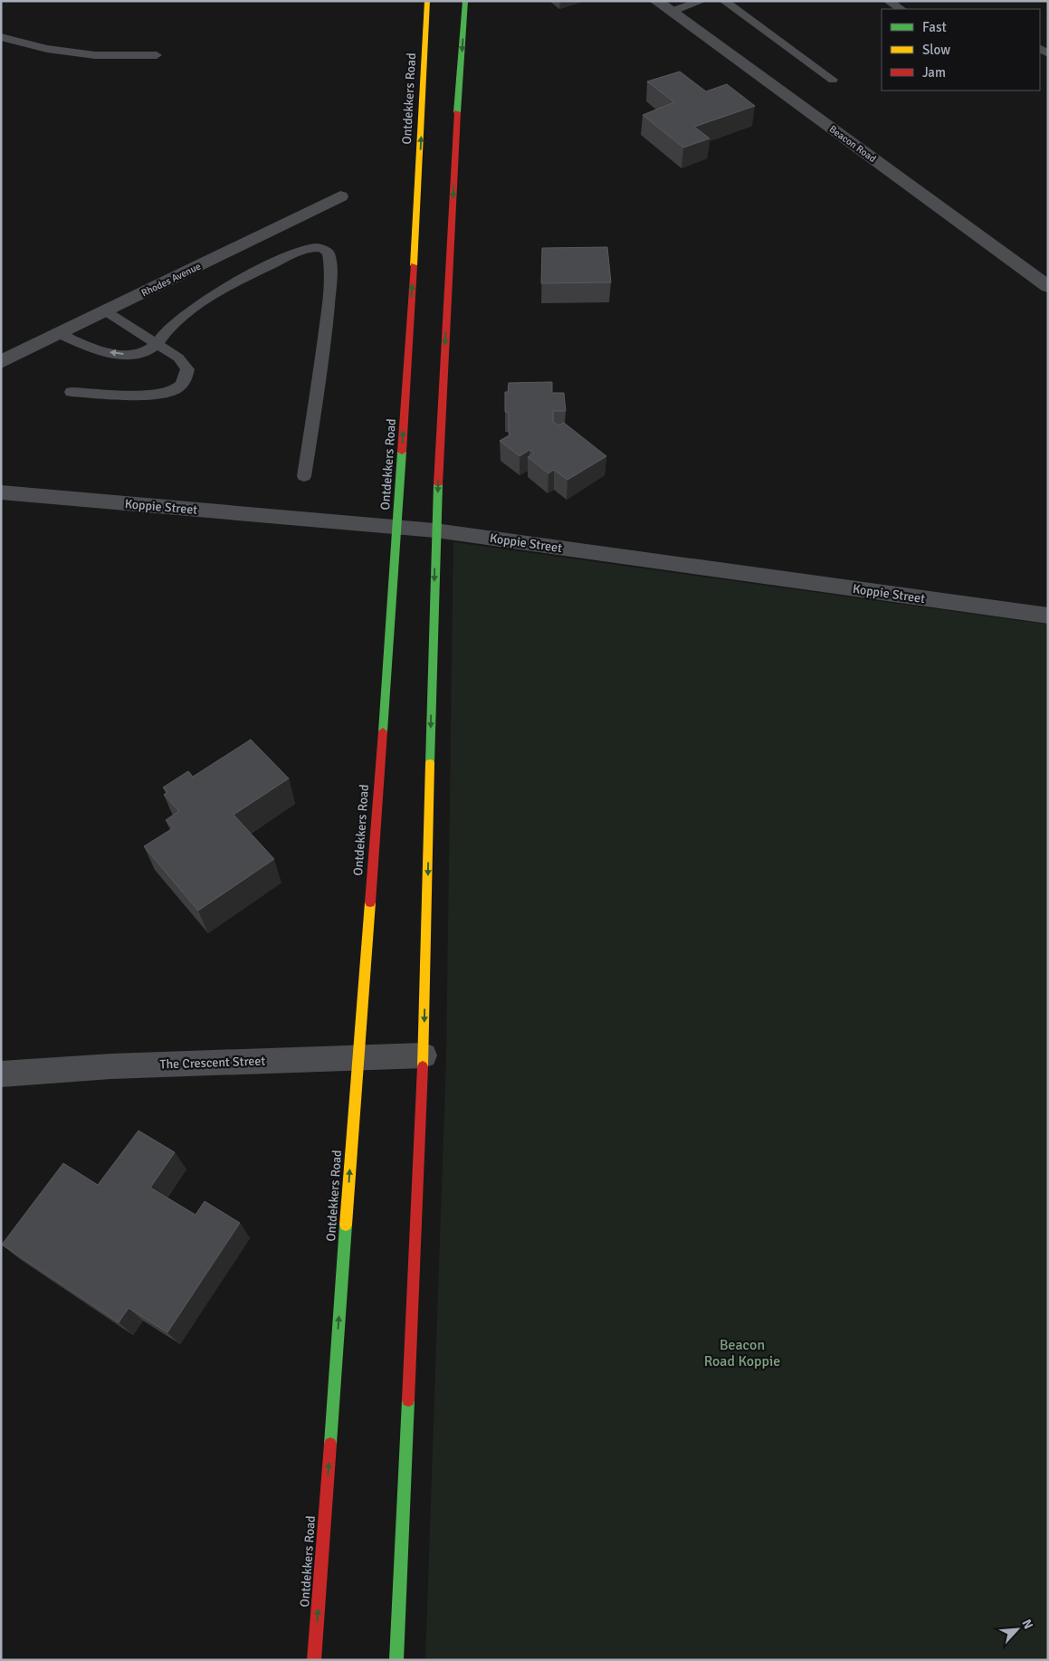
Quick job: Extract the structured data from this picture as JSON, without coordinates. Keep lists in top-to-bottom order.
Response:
{
  "streets": {
    "main road": ["Ontdekkers Road"],
    "street": [
      "Beacon Road",
      "Rhodes Avenue",
      "Koppie Street",
      "The Crescent Street"
    ]
  },
  "crossings": [
    ["Ontdekkers Road", "Koppie Street"],
    ["Ontdekkers Road", "The Crescent Street"]
  ],
  "parks": ["Beacon Road Koppie"],
  "legend": ["Fast", "Slow", "Jam"],
  "north": "top right"
}
